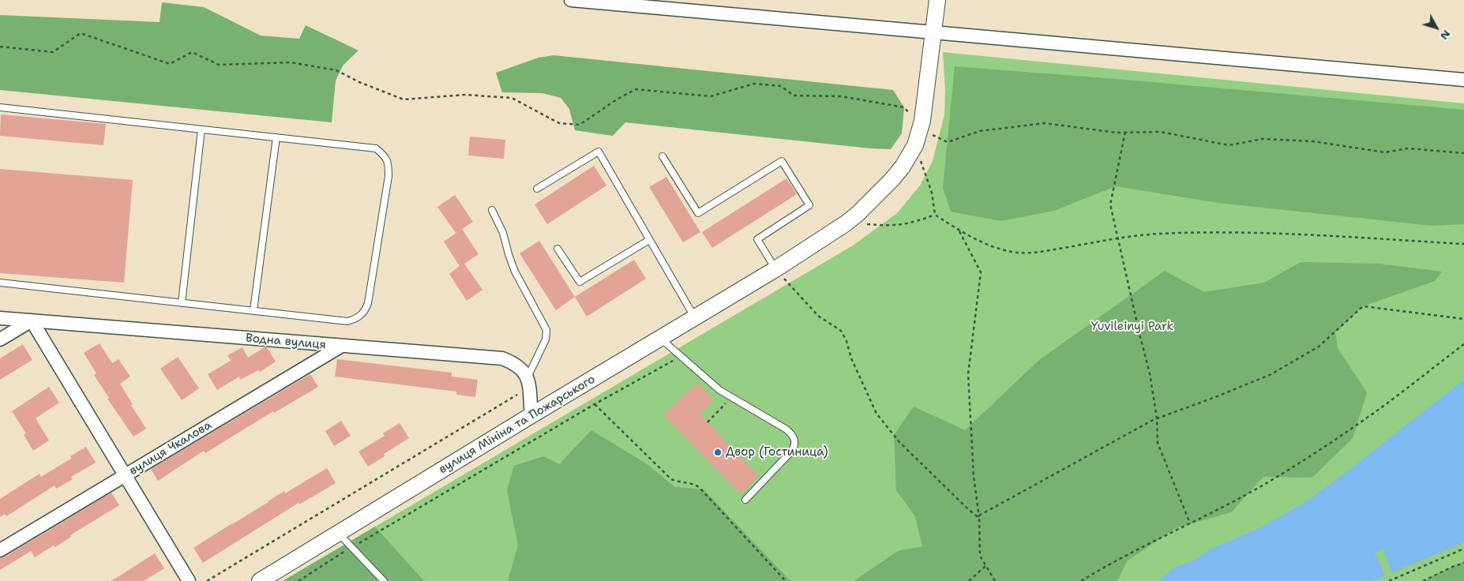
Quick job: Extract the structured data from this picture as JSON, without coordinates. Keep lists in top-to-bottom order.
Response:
{
  "streets": {
    "street": ["Водна вулиця", "вулиця Мініна та Пожарського", "вулиця Чкалова"]
  },
  "crossings": [
    ["Водна вулиця", "вулиця Чкалова"]
  ],
  "parks": ["Yuvileinyi Park"],
  "places": ["Двор (Гостиница)"],
  "north": "bottom right"
}
